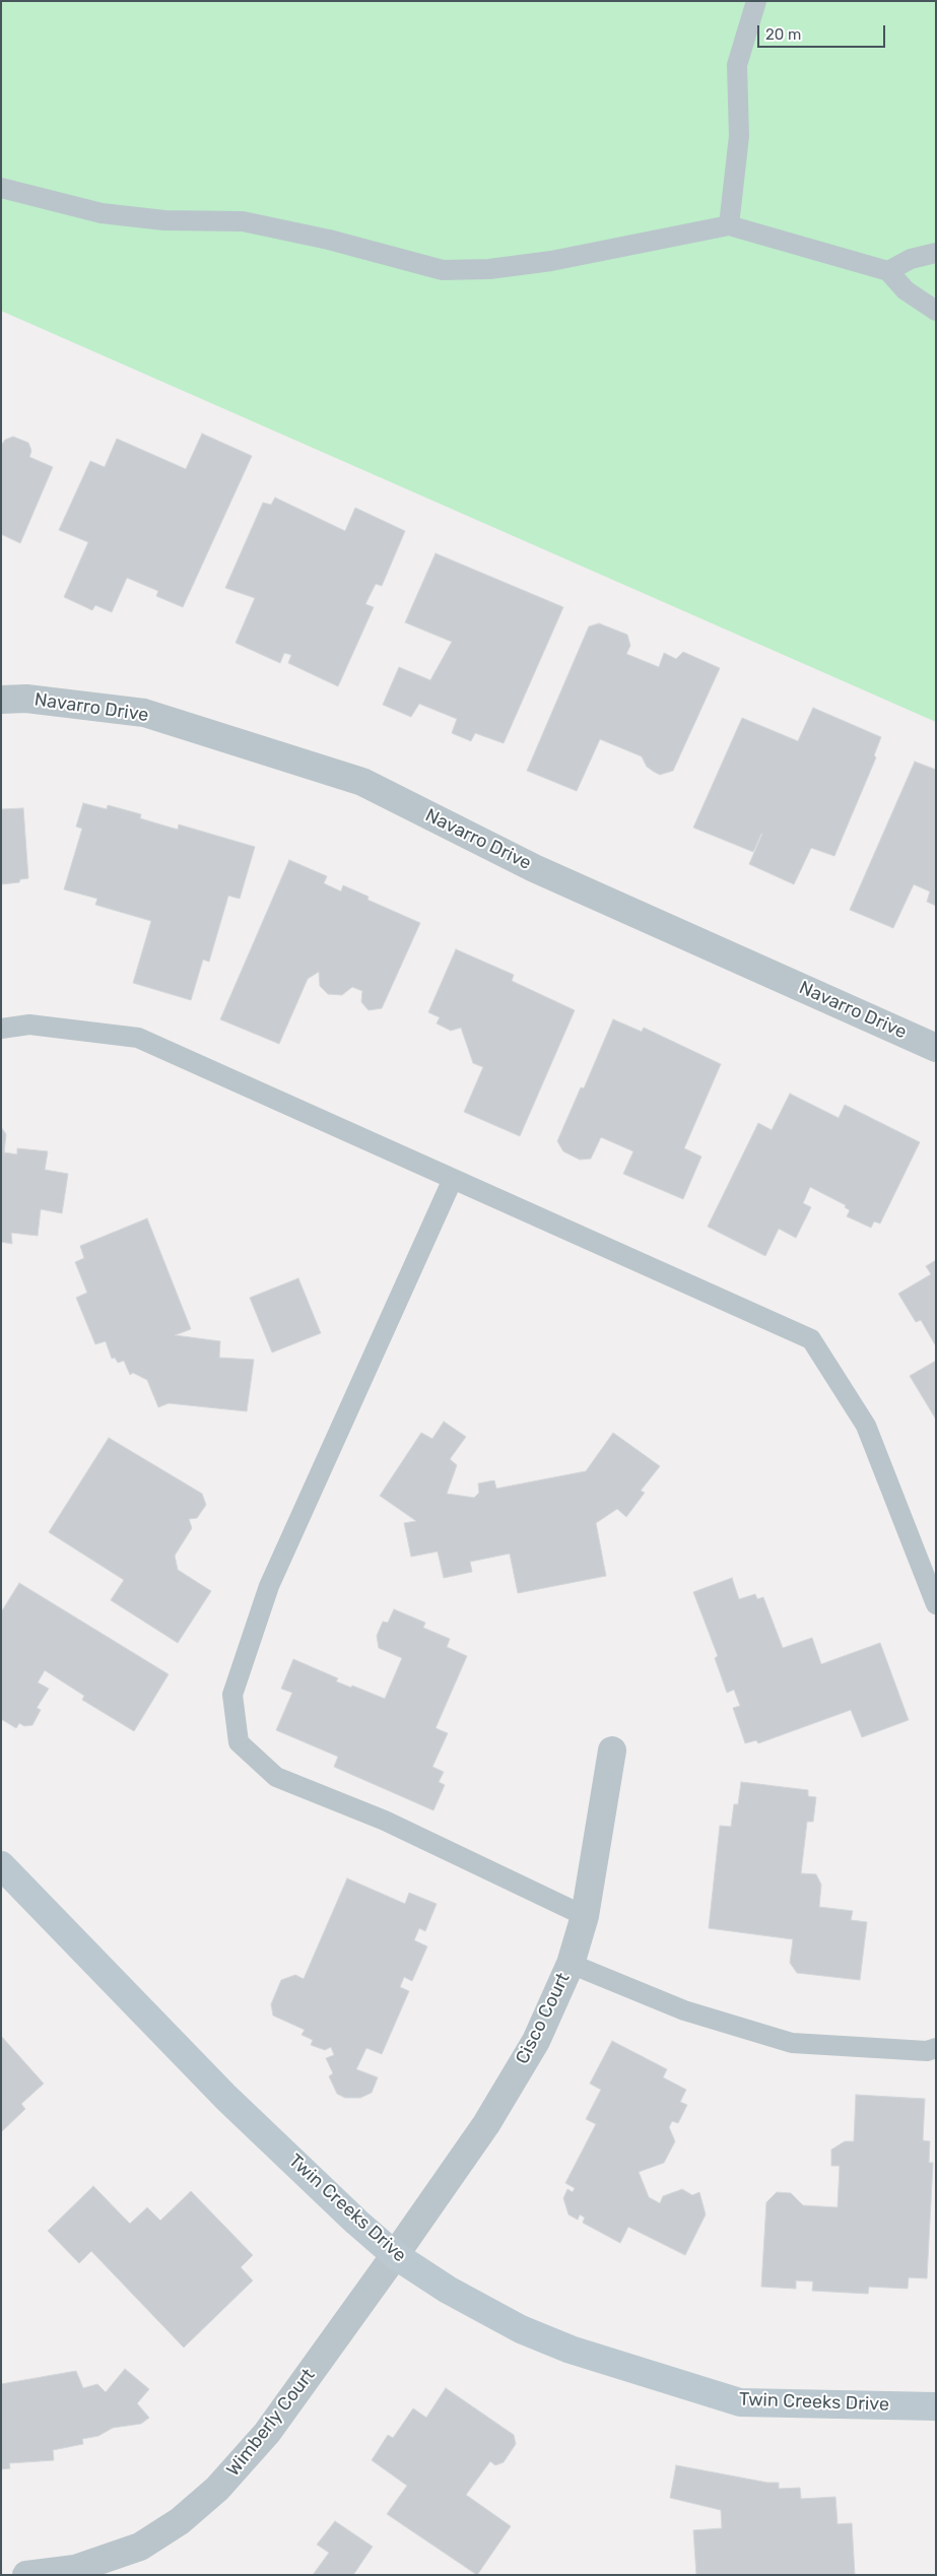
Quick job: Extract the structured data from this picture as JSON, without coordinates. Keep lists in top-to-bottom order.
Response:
{
  "streets": {
    "street": [
      "Navarro Drive",
      "Cisco Court",
      "Twin Creeks Drive",
      "Wimberly Court"
    ]
  },
  "crossings": [
    ["Cisco Court", "Twin Creeks Drive"],
    ["Cisco Court", "Wimberly Court"],
    ["Twin Creeks Drive", "Wimberly Court"]
  ],
  "scale_bar": "20 m"
}
